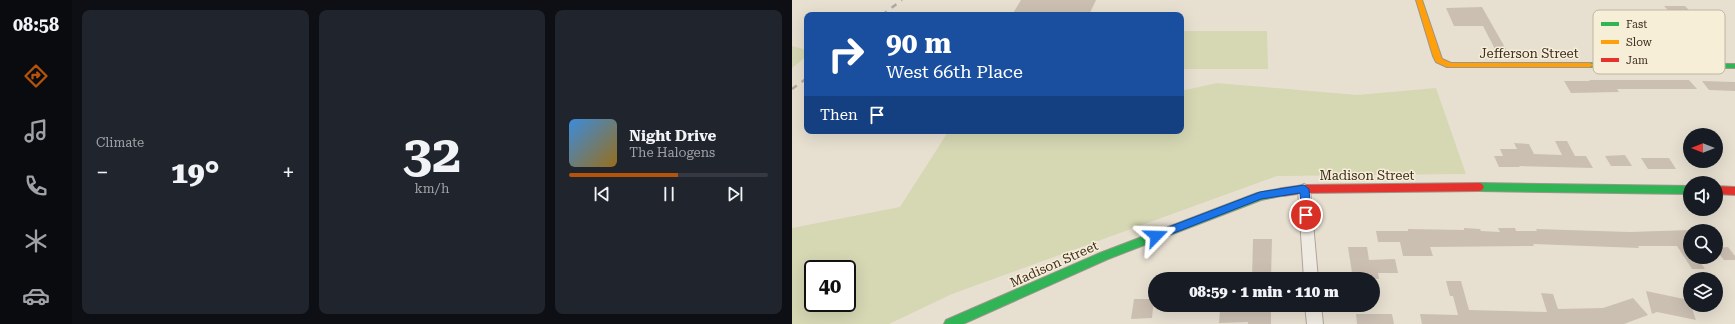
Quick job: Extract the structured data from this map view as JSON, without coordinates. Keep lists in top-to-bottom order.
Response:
{
  "streets": {
    "street": ["Jefferson Street", "Madison Street"]
  },
  "legend": ["Fast", "Slow", "Jam"],
  "north": "left",
  "page": {
    "tabs": "08:58",
    "tile": [
      "Climate",
      ["32", "km/h"]
    ],
    "turn": ["90 m", "West 66th Place"],
    "then": "Then",
    "song": ["Night Drive", "The Halogens"],
    "heat": ["−", "19°", "+"],
    "limit": "40",
    "trip": "08:59 · 1 min · 110 m"
  }
}
